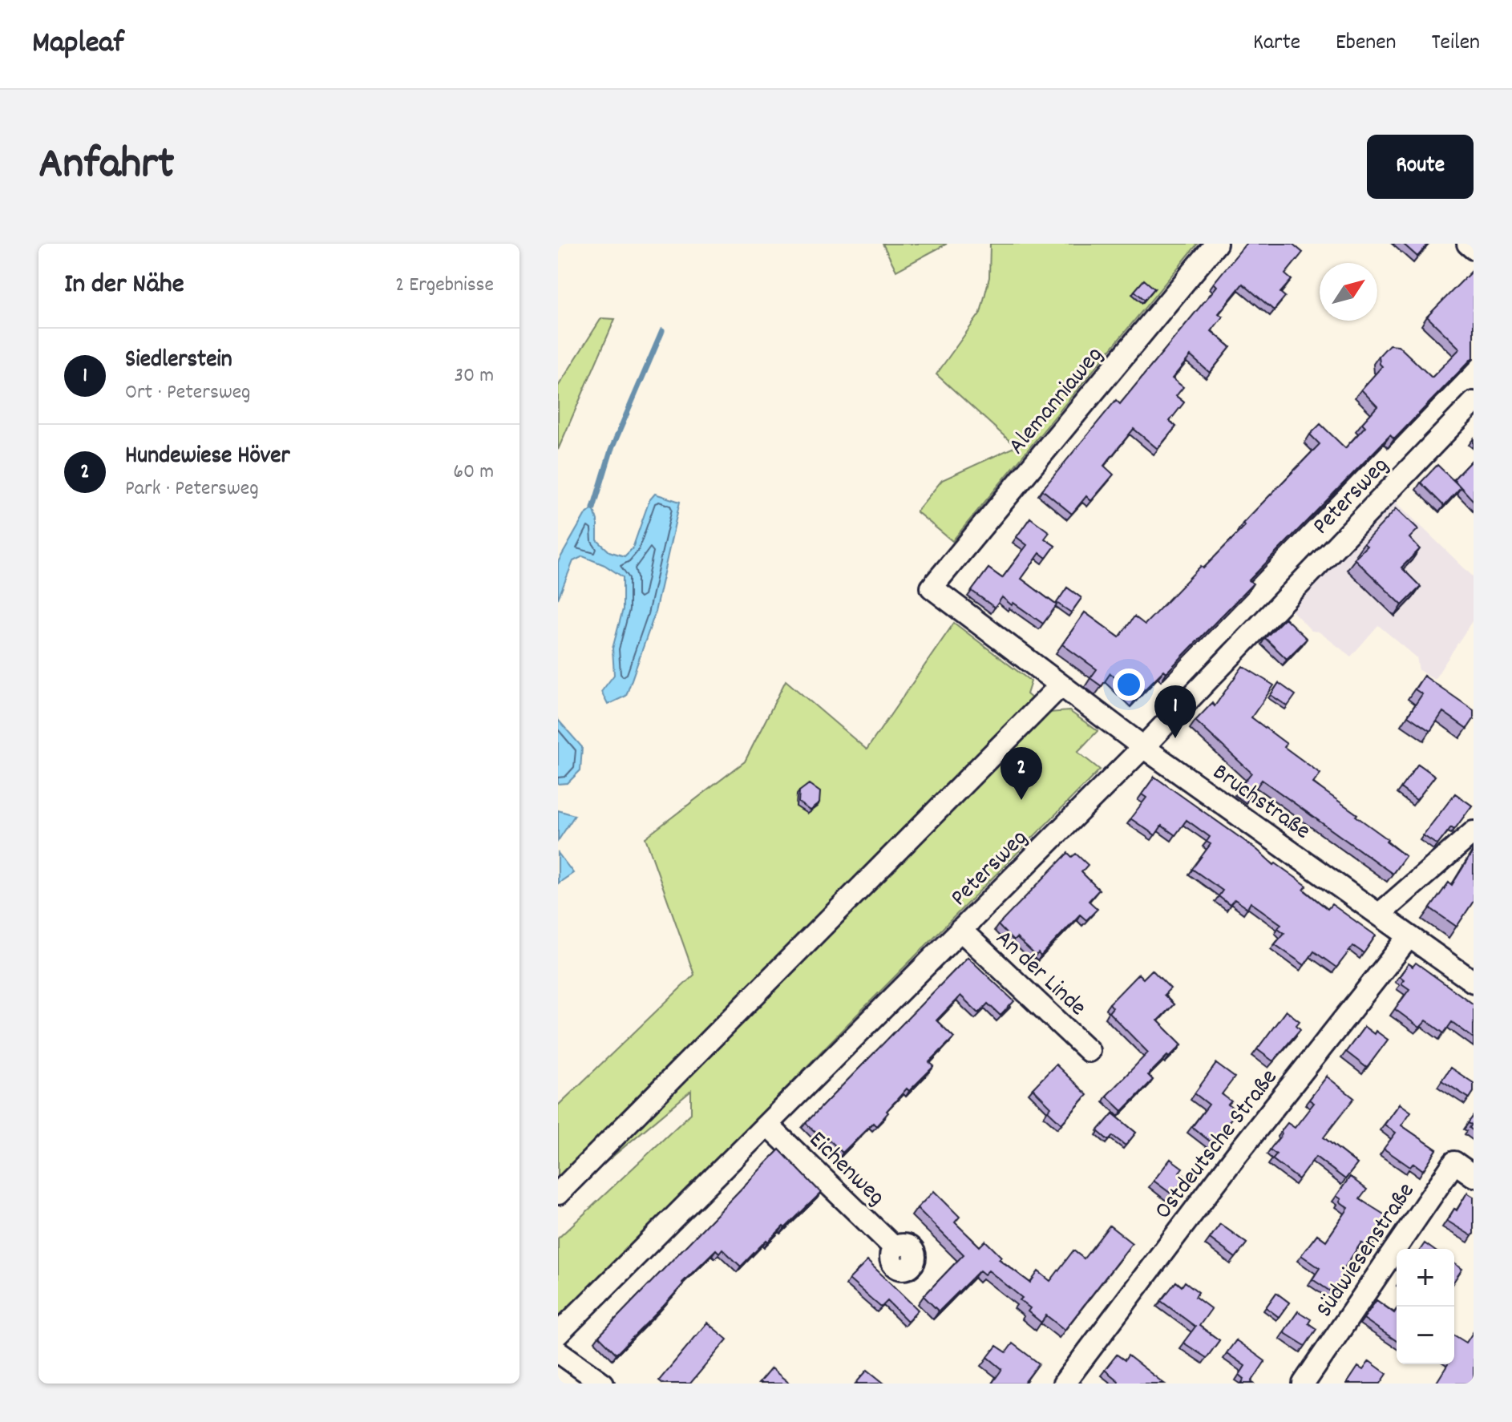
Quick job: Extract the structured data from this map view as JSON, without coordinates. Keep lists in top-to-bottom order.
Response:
{
  "streets": {
    "street": [
      "Alemanniaweg",
      "Petersweg",
      "Bruchstraße",
      "An der Linde",
      "Ostdeutsche Straße",
      "Eichenweg",
      "Südwiesenstraße"
    ]
  },
  "crossings": [
    ["Alemanniaweg", "Bruchstraße"],
    ["Petersweg", "Bruchstraße"],
    ["Petersweg", "An der Linde"],
    ["Petersweg", "Eichenweg"],
    ["Bruchstraße", "Ostdeutsche Straße"]
  ],
  "north": "top right",
  "page": {
    "header": "Mapleaf",
    "nav": ["Karte", "Ebenen", "Teilen"],
    "title": "Anfahrt",
    "buttons": "Route",
    "heading": ["In der Nähe", "2 Ergebnisse"],
    "list": [
      {
        "mark": "1",
        "name": "Siedlerstein",
        "note": "Ort · Petersweg",
        "value": "30 m"
      },
      {
        "mark": "2",
        "name": "Hundewiese Höver",
        "note": "Park · Petersweg",
        "value": "60 m"
      }
    ],
    "pins": ["1", "2"],
    "map_buttons": ["+", "−"]
  }
}
